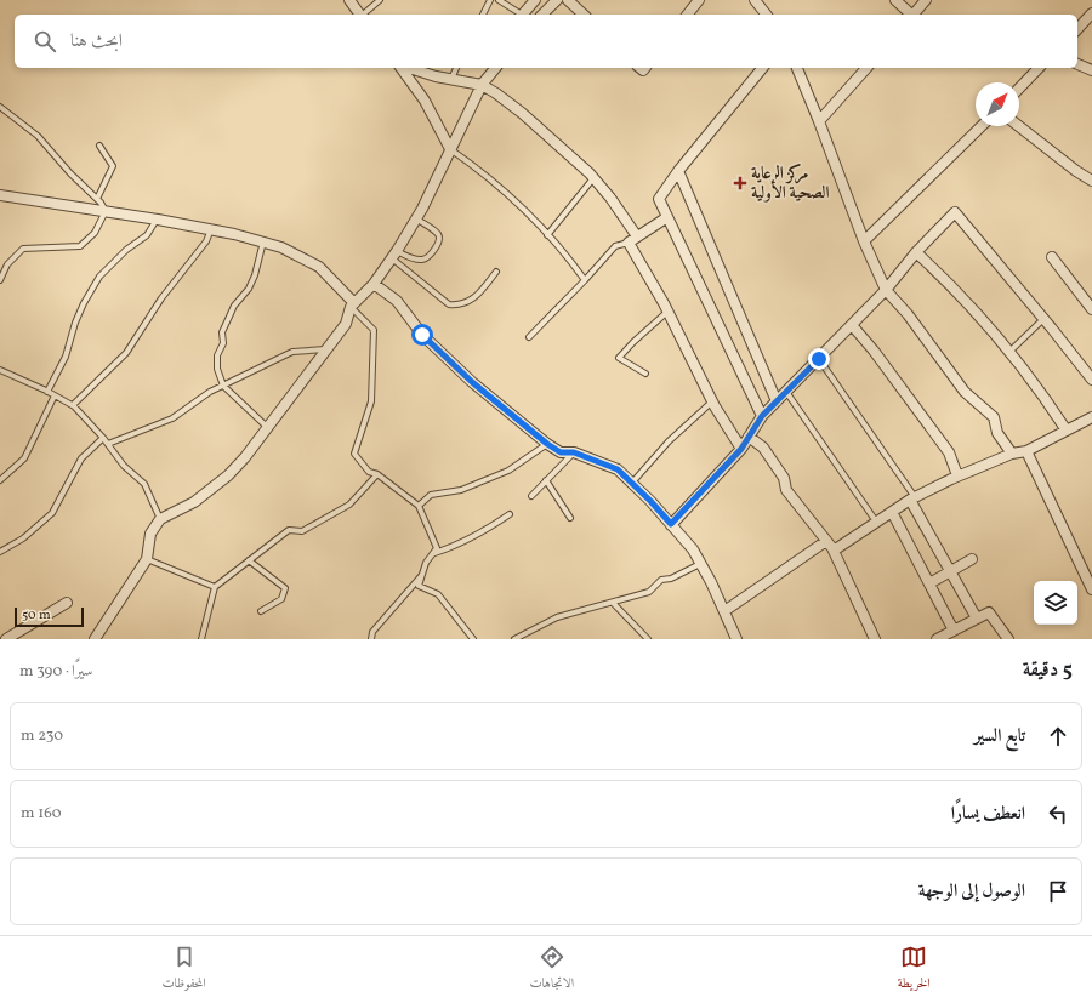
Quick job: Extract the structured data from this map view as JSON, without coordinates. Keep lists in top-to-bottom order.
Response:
{
  "places": {
    "health": ["مركز الرعاية الصحية الأولية"]
  },
  "scale_bar": "50 m",
  "north": "top right",
  "page": {
    "search": "ابحث هنا",
    "scale": "50 m",
    "heading": ["5 دقيقة", "سيرًا · 390 m"],
    "list": [
      ["تابع السير", "230 m"],
      ["انعطف يسارًا", "160 m"],
      "الوصول إلى الوجهة"
    ],
    "nav": ["الخريطة", "الاتجاهات", "المحفوظات"]
  }
}
